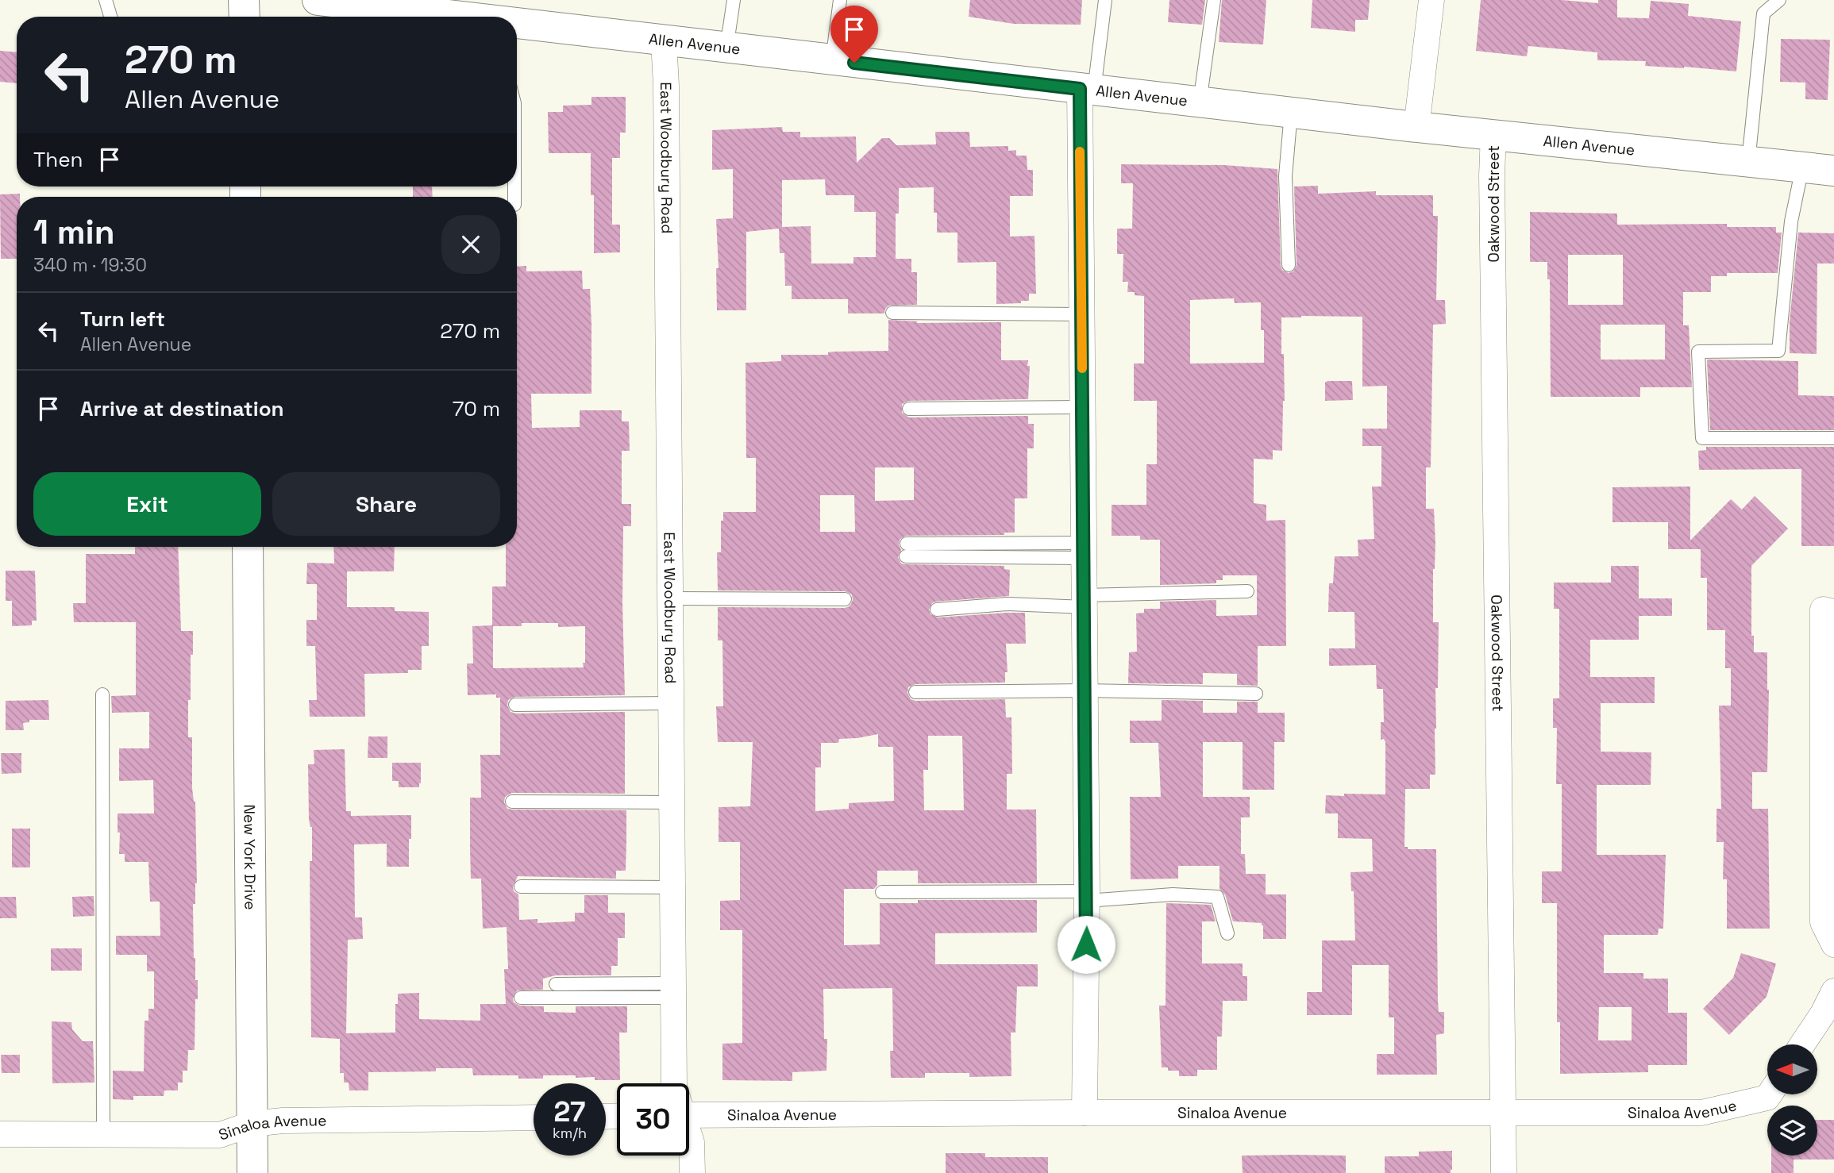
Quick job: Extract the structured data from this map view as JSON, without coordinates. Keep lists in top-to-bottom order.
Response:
{
  "streets": {
    "street": [
      "Allen Avenue",
      "East Woodbury Road",
      "Oakwood Street",
      "New York Drive",
      "Sinaloa Avenue"
    ]
  },
  "crossings": [
    ["Allen Avenue", "East Woodbury Road"],
    ["Allen Avenue", "Oakwood Street"],
    ["Oakwood Street", "Sinaloa Avenue"],
    ["New York Drive", "Sinaloa Avenue"]
  ],
  "north": "left",
  "page": {
    "turn": ["270 m", "Allen Avenue"],
    "then": "Then",
    "heading": ["1 min", "340 m · 19:30"],
    "list": [
      {
        "name": "Turn left",
        "note": "Allen Avenue",
        "value": "270 m"
      },
      {
        "name": "Arrive at destination",
        "value": "70 m"
      }
    ],
    "buttons": ["Exit", "Share"],
    "speed": "27 km/h",
    "limit": "30"
  }
}
